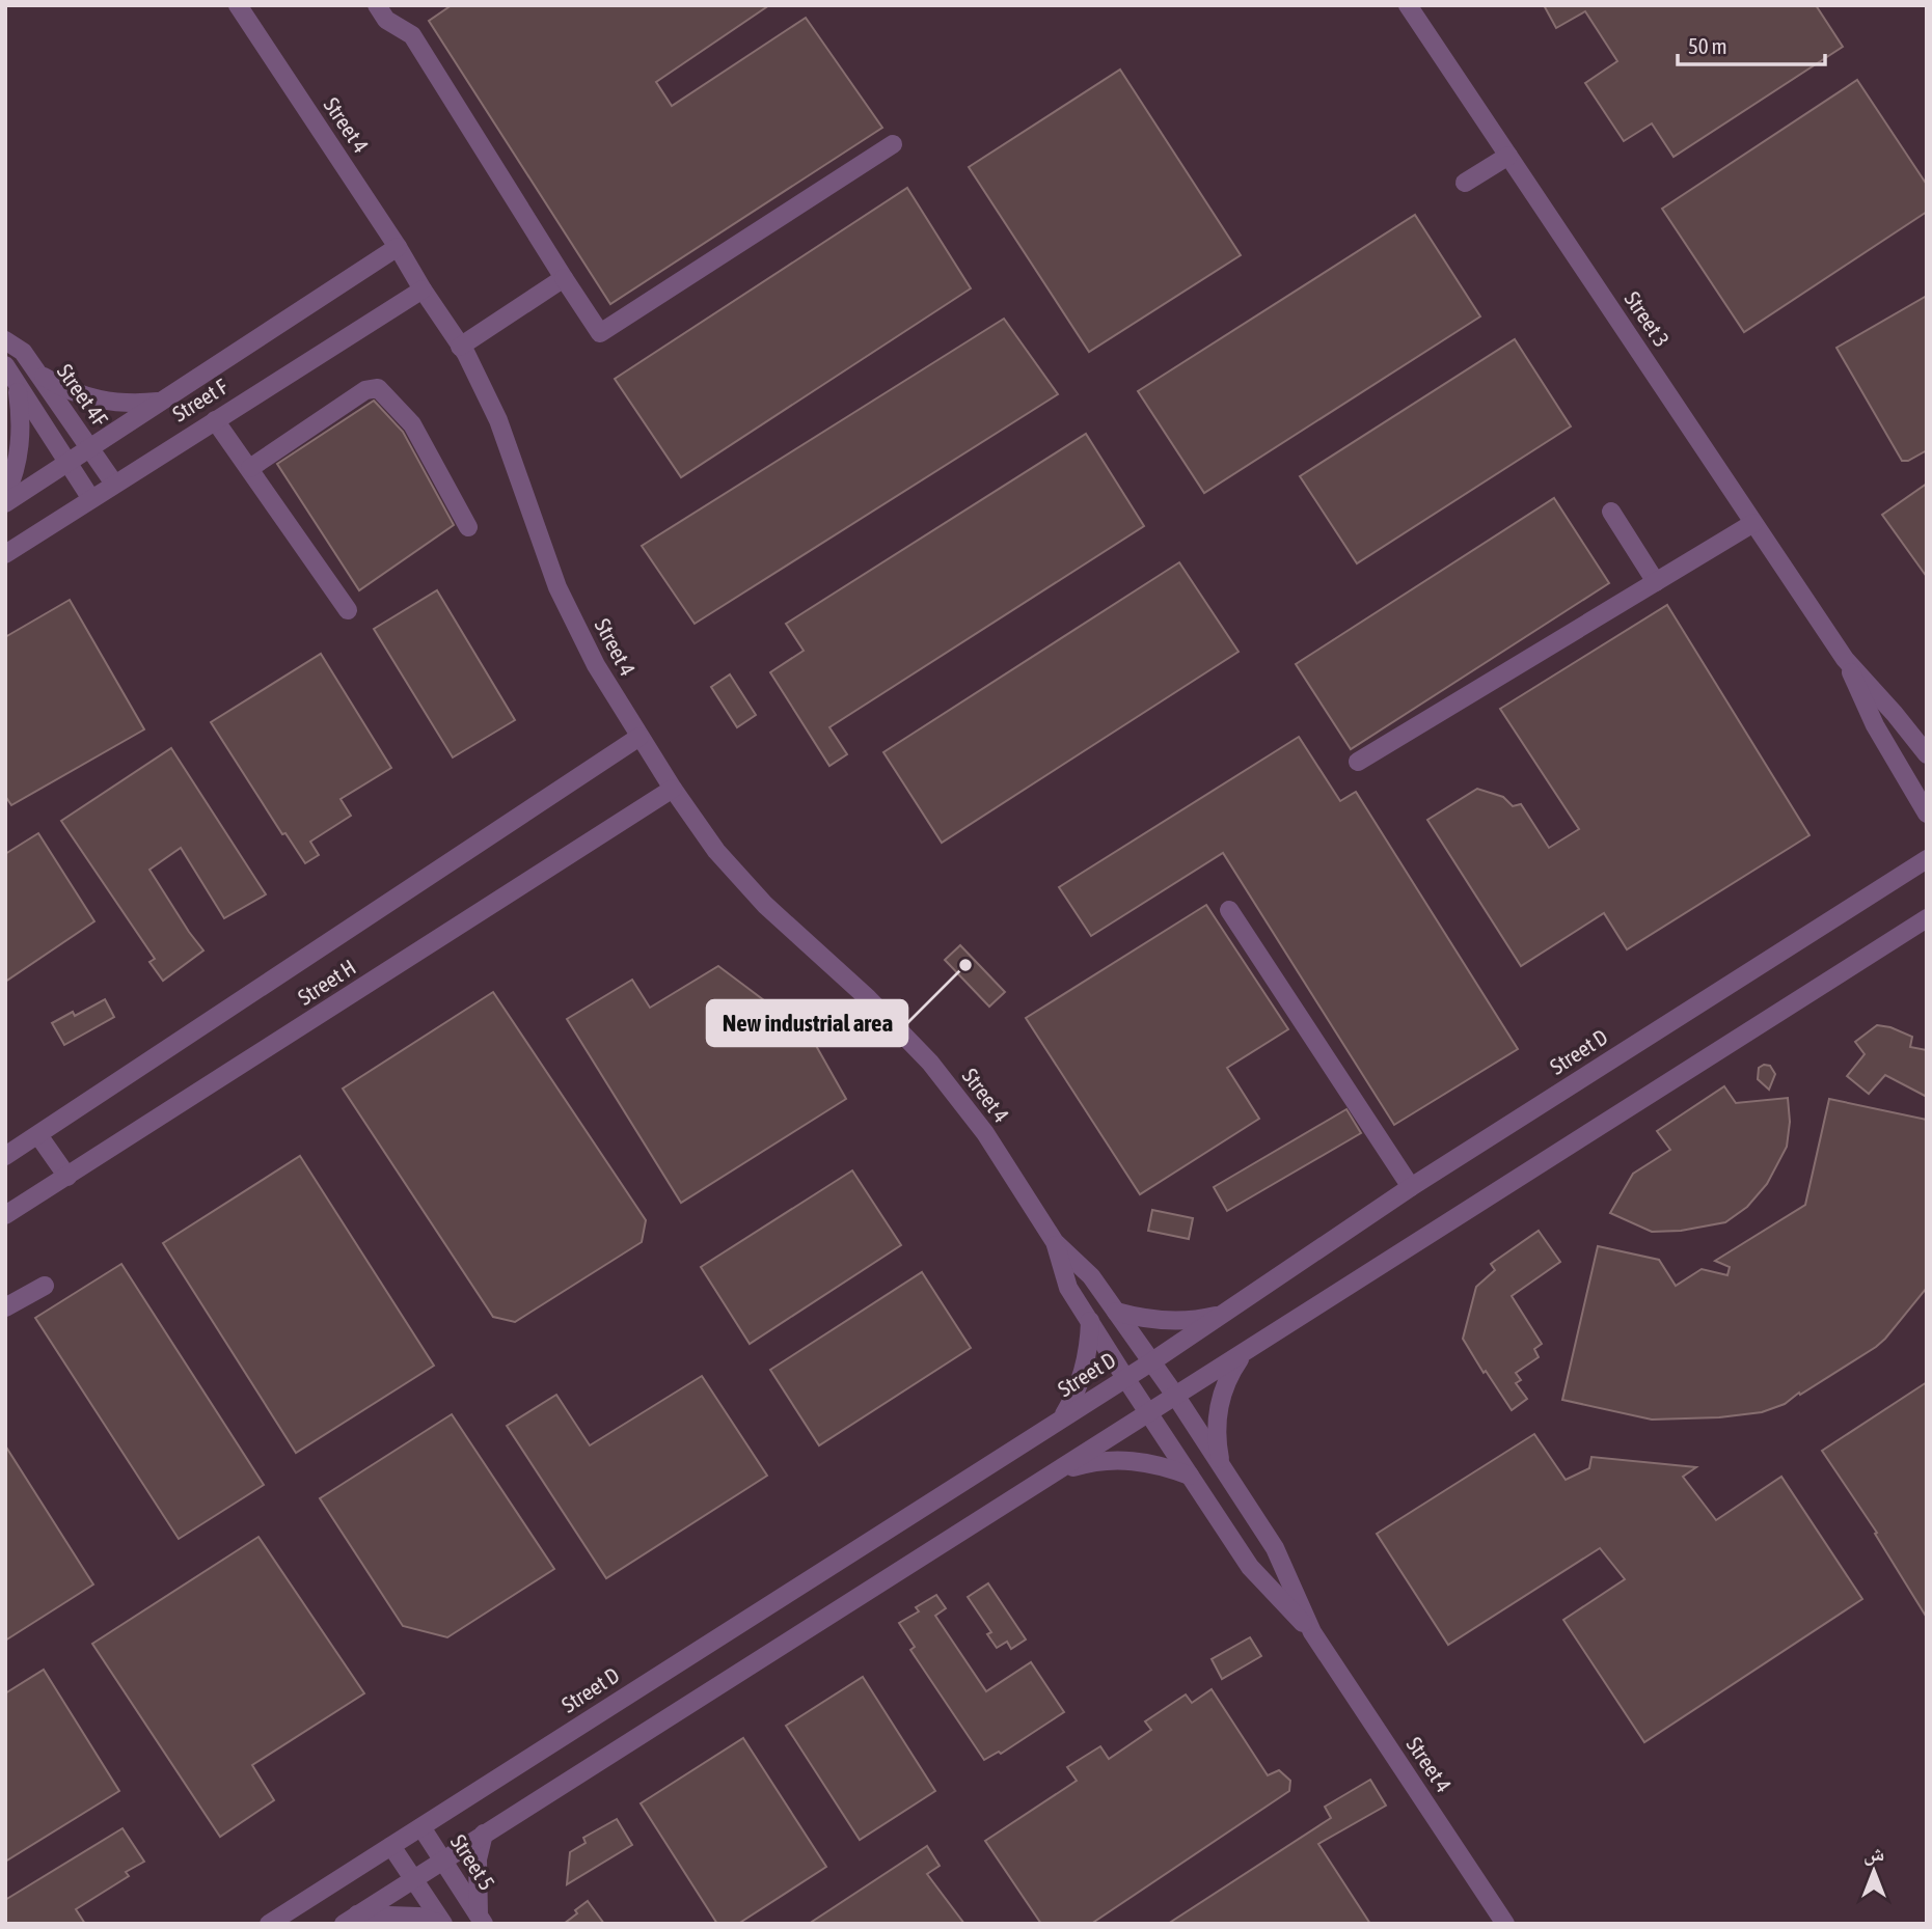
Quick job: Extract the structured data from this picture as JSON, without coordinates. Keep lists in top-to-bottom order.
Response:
{
  "streets": {
    "street": [
      "Street 4",
      "Street 3",
      "Street 4F",
      "Street F",
      "Street H",
      "Street D",
      "Street 5"
    ]
  },
  "crossings": [
    ["Street 4", "Street F"],
    ["Street 4", "Street H"],
    ["Street 4", "Street D"],
    ["Street 4F", "Street F"],
    ["Street D", "Street 5"]
  ],
  "places": ["New industrial area"],
  "scale_bar": "50 m",
  "north": "top"
}
